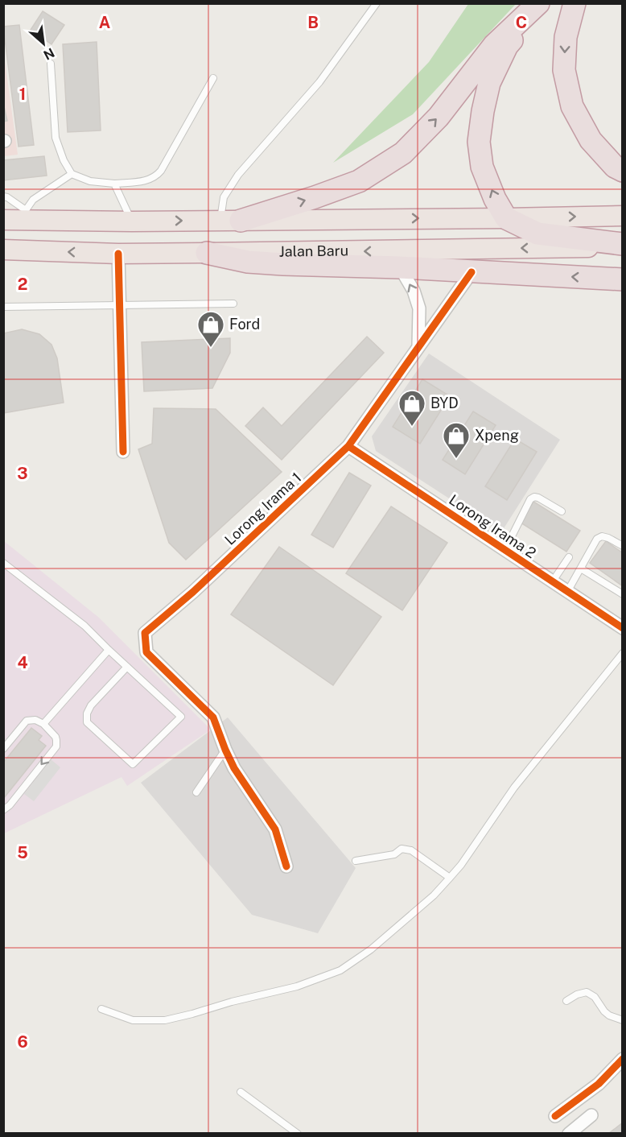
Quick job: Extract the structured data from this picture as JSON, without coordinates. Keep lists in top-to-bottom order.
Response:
{
  "streets": {
    "highway": ["Jalan Baru"],
    "street": ["Lorong Irama 1", "Lorong Irama 2"]
  },
  "crossings": [
    ["Lorong Irama 1", "Lorong Irama 2"]
  ],
  "places": {
    "shop": ["Ford", "BYD", "Xpeng"]
  },
  "north": "bottom right",
  "grid": {
    "columns": ["A", "B", "C"],
    "rows": [
      "1",
      "2",
      "3",
      "4",
      "5",
      "6"
    ]
  }
}
